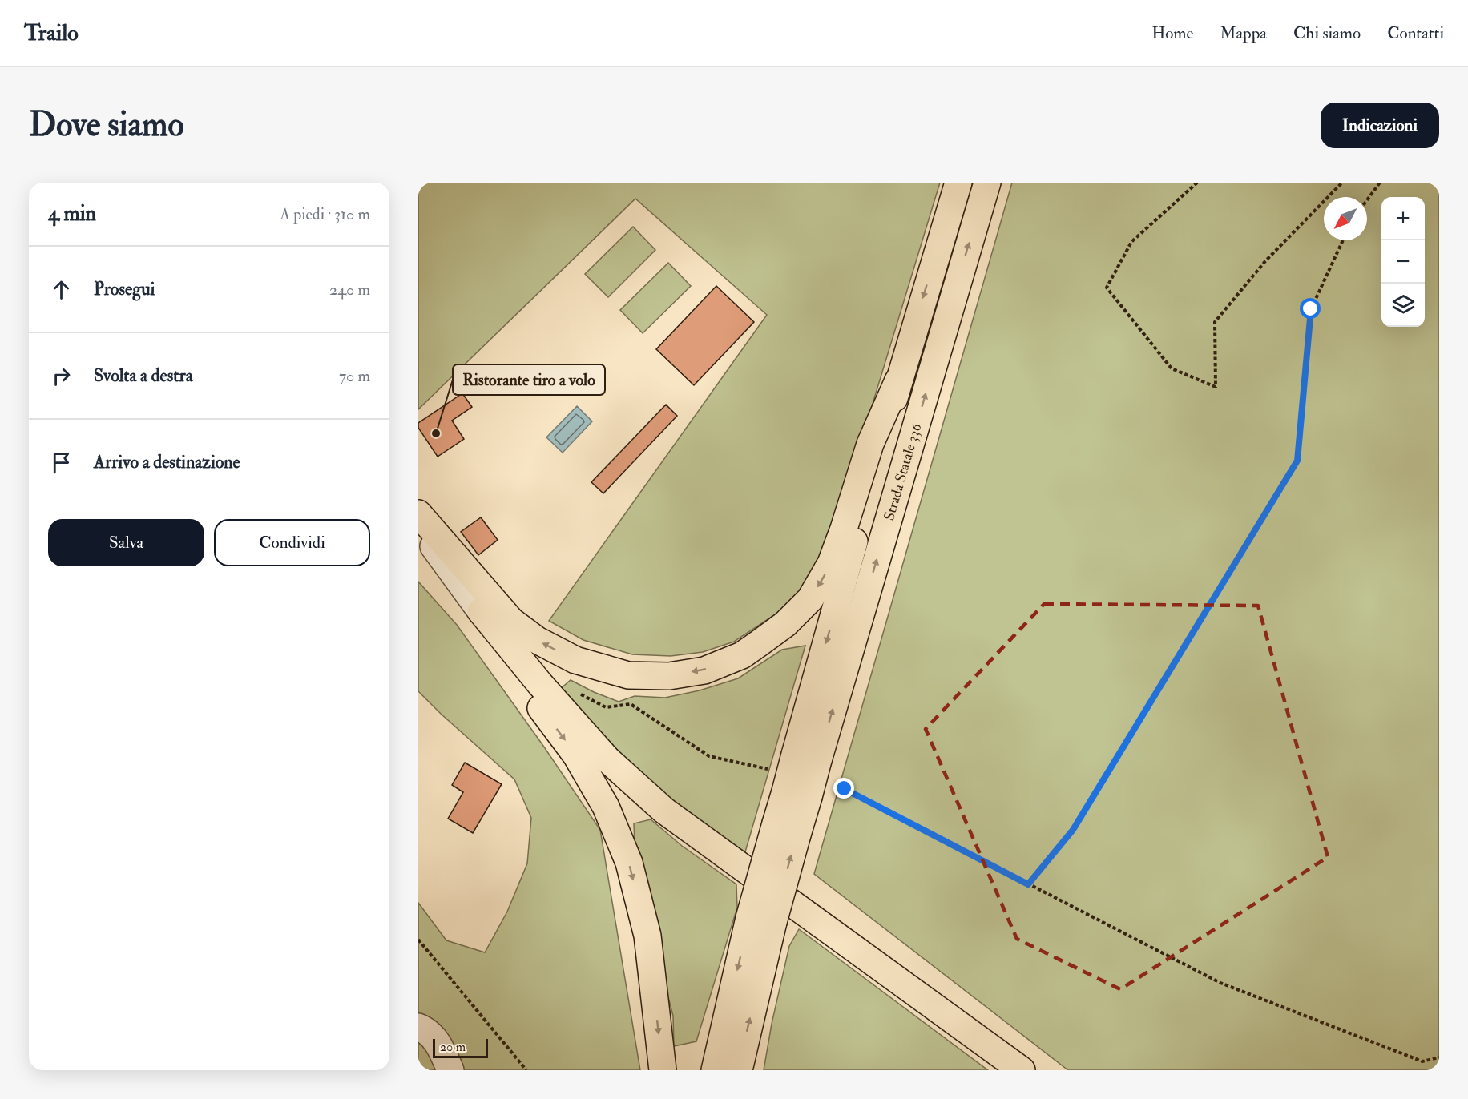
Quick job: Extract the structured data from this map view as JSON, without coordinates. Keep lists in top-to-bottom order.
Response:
{
  "streets": {
    "highway": ["Strada Statale 336"]
  },
  "places": ["Ristorante tiro a volo"],
  "scale_bar": "20 m",
  "north": "bottom left",
  "page": {
    "header": "Trailo",
    "nav": [
      "Home",
      "Mappa",
      "Chi siamo",
      "Contatti"
    ],
    "buttons": [
      "Indicazioni",
      ["Salva", "Condividi"]
    ],
    "title": "Dove siamo",
    "heading": ["4 min", "A piedi · 310 m"],
    "map_buttons": ["+", "−"],
    "list": [
      ["Prosegui", "240 m"],
      ["Svolta a destra", "70 m"],
      "Arrivo a destinazione"
    ],
    "scale": "20 m"
  }
}
